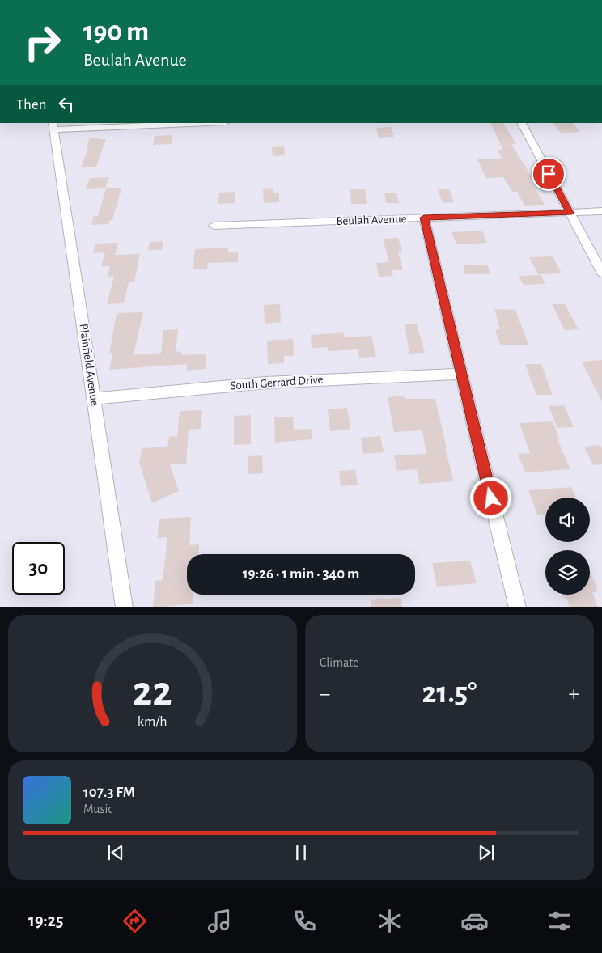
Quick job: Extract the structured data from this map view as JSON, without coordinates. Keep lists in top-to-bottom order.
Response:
{
  "streets": {
    "street": ["Beulah Avenue", "Plainfield Avenue", "South Gerrard Drive"]
  },
  "crossings": [
    ["Plainfield Avenue", "South Gerrard Drive"]
  ],
  "page": {
    "turn": ["190 m", "Beulah Avenue"],
    "then": "Then",
    "limit": "30",
    "trip": "19:26 · 1 min · 340 m",
    "tile": "Climate",
    "heat": ["−", "21.5°", "+"],
    "song": ["107.3 FM", "Music"],
    "tabs": "19:25",
    "gauge": ["22", "km/h"]
  }
}
